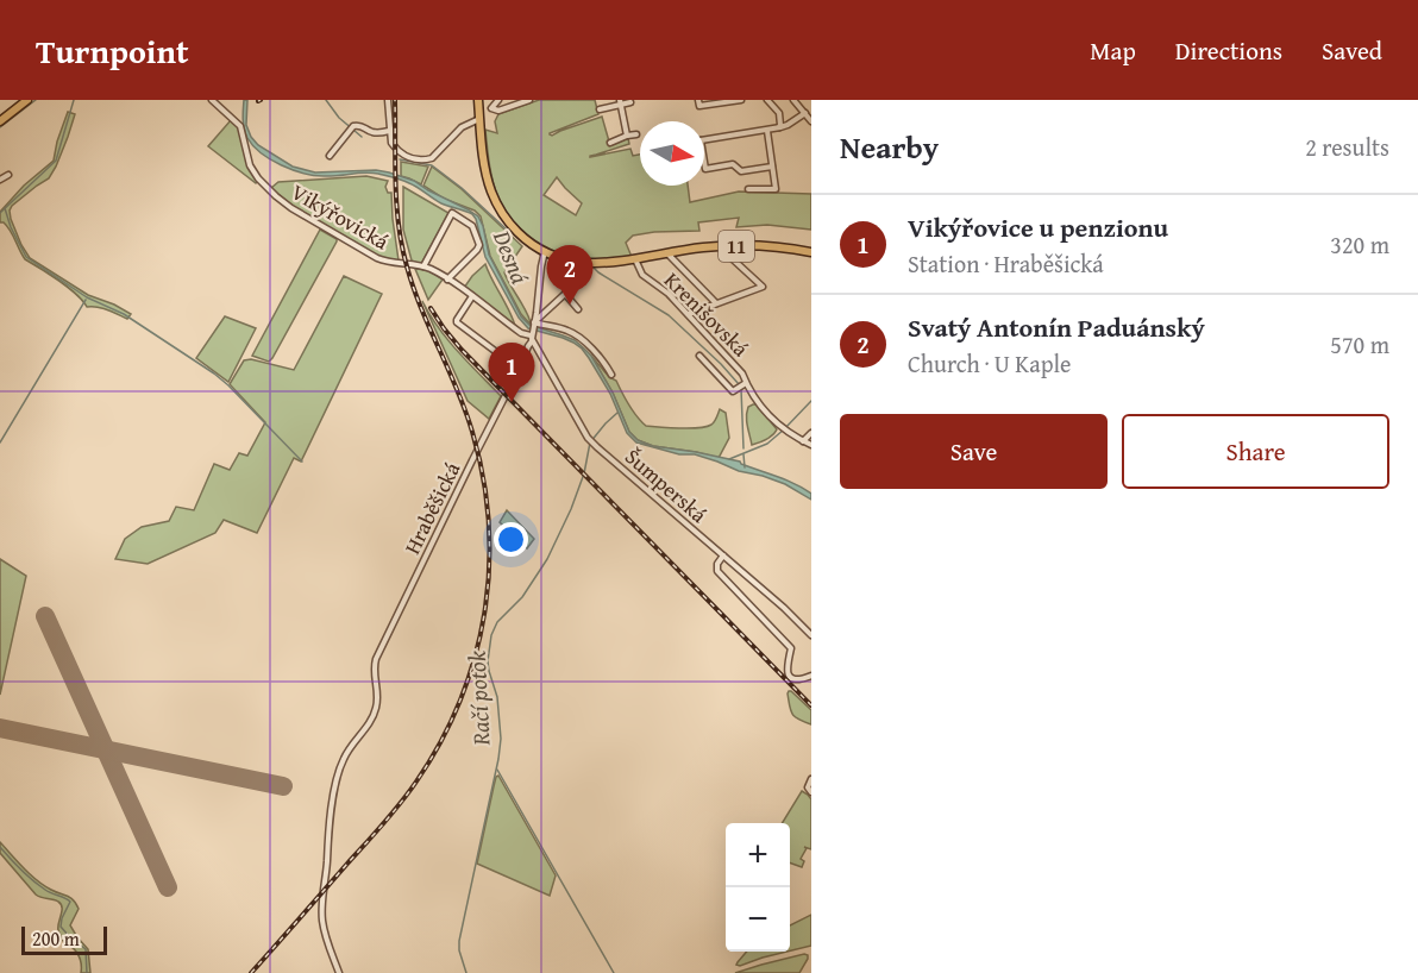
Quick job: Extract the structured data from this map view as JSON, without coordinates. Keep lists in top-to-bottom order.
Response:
{
  "streets": {
    "main road": ["11"],
    "street": [
      "Vikýřovická",
      "Krenišovská",
      "Šumperská",
      "Hraběšická"
    ]
  },
  "crossings": [
    ["Vikýřovická", "Šumperská"],
    ["Vikýřovická", "Hraběšická"],
    ["11", "Krenišovská"],
    ["11", "Hraběšická"],
    ["Šumperská", "Hraběšická"]
  ],
  "water": ["Desná", "Račí potok"],
  "scale_bar": "200 m",
  "north": "right",
  "page": {
    "header": "Turnpoint",
    "nav": ["Map", "Directions", "Saved"],
    "heading": ["Nearby", "2 results"],
    "list": [
      {
        "mark": "1",
        "name": "Vikýřovice u penzionu",
        "note": "Station · Hraběšická",
        "value": "320 m"
      },
      {
        "mark": "2",
        "name": "Svatý Antonín Paduánský",
        "note": "Church · U Kaple",
        "value": "570 m"
      }
    ],
    "pins": ["2", "1"],
    "buttons": ["Save", "Share"],
    "map_buttons": ["+", "−"],
    "scale": "200 m"
  }
}
